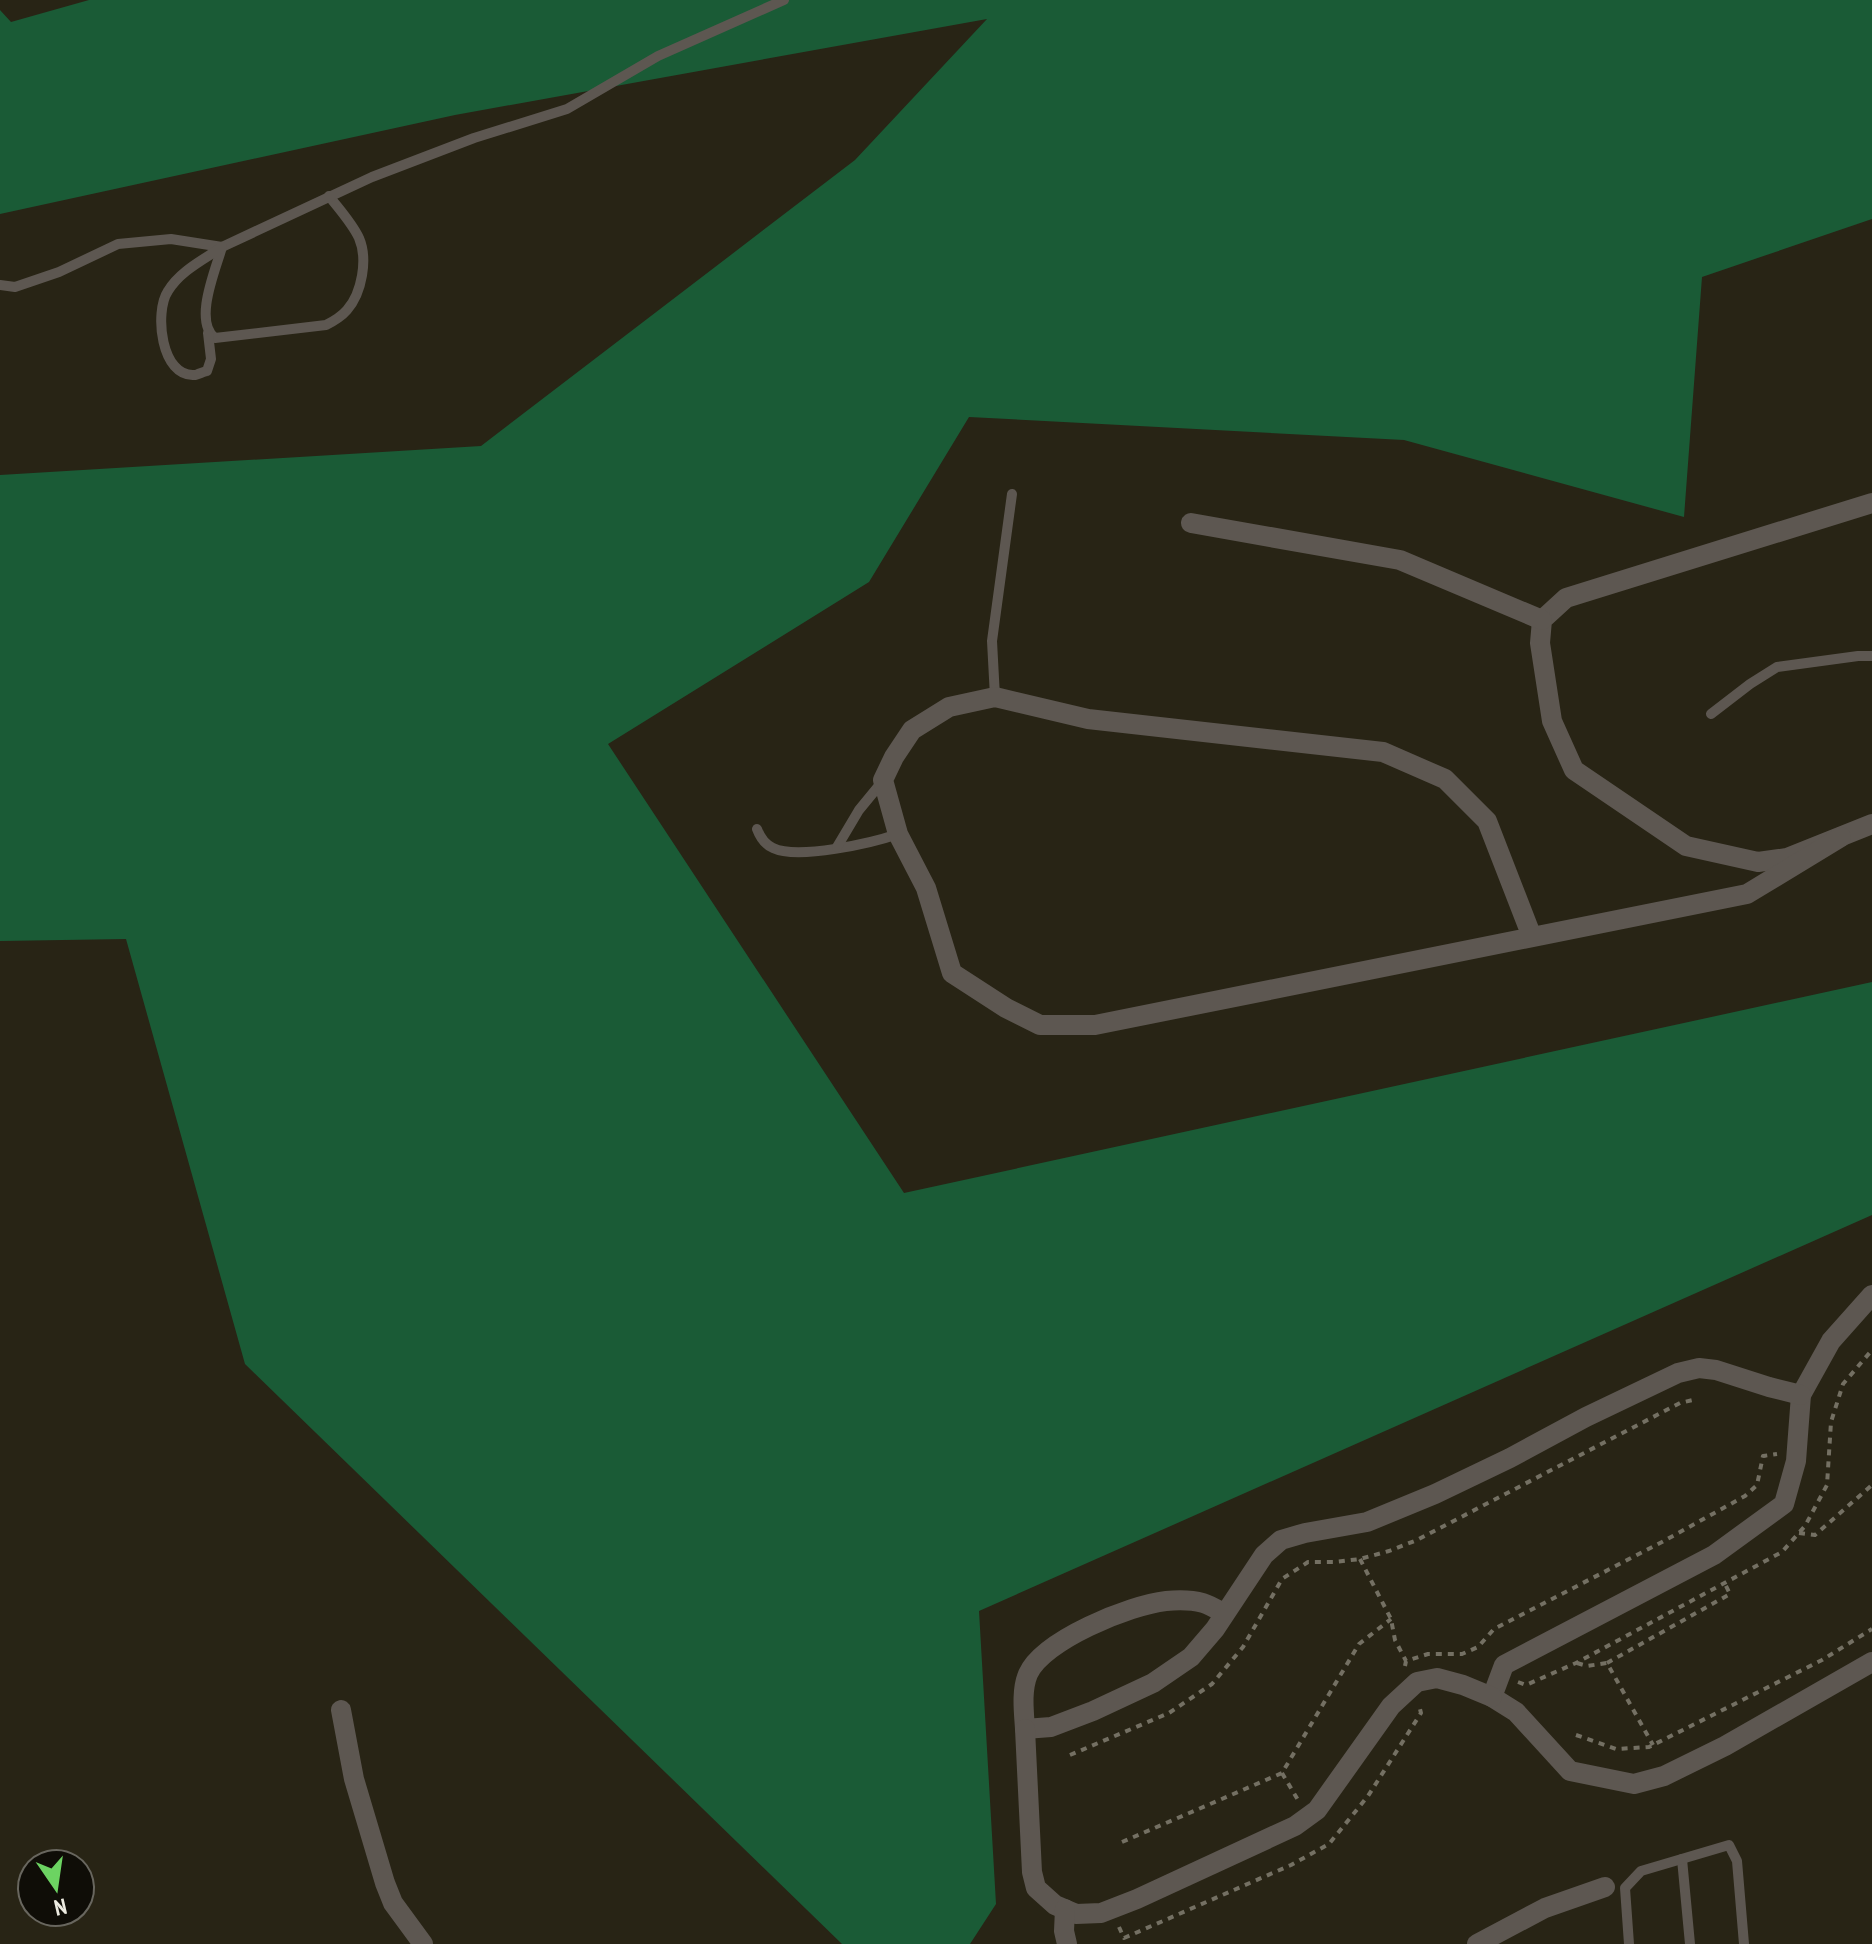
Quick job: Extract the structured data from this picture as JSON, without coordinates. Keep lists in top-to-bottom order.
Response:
{
  "north": "bottom"
}
